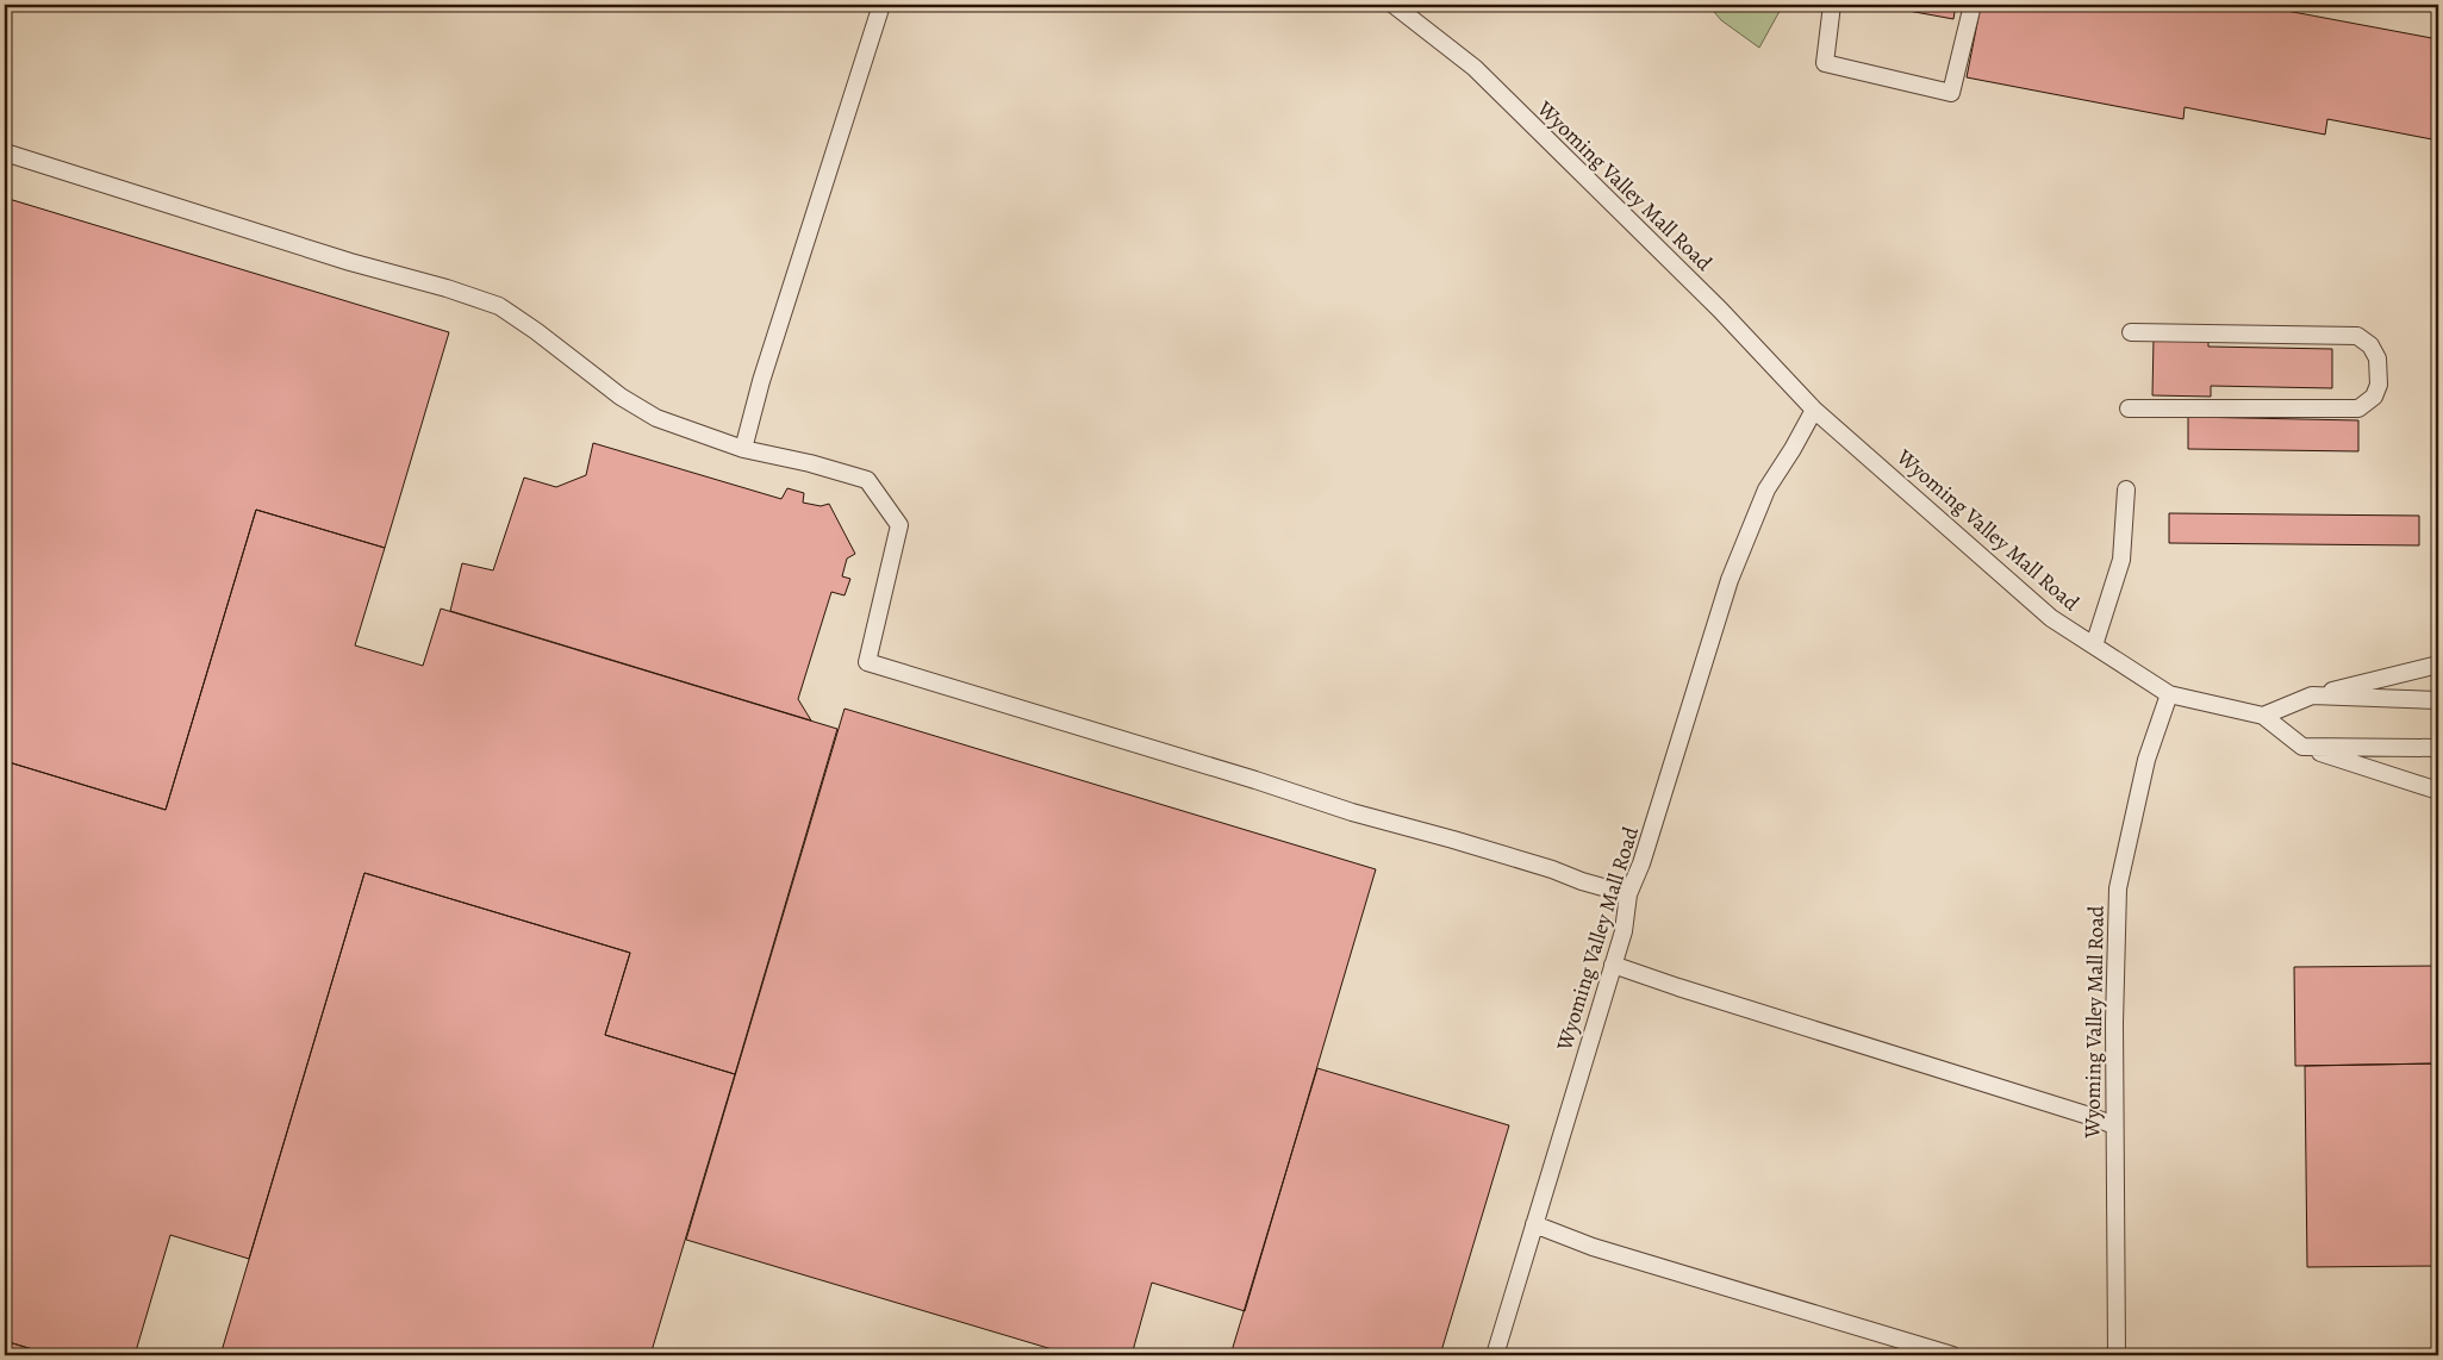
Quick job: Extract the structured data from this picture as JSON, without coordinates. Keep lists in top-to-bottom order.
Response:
{
  "streets": {
    "lane": ["Wyoming Valley Mall Road"]
  }
}
